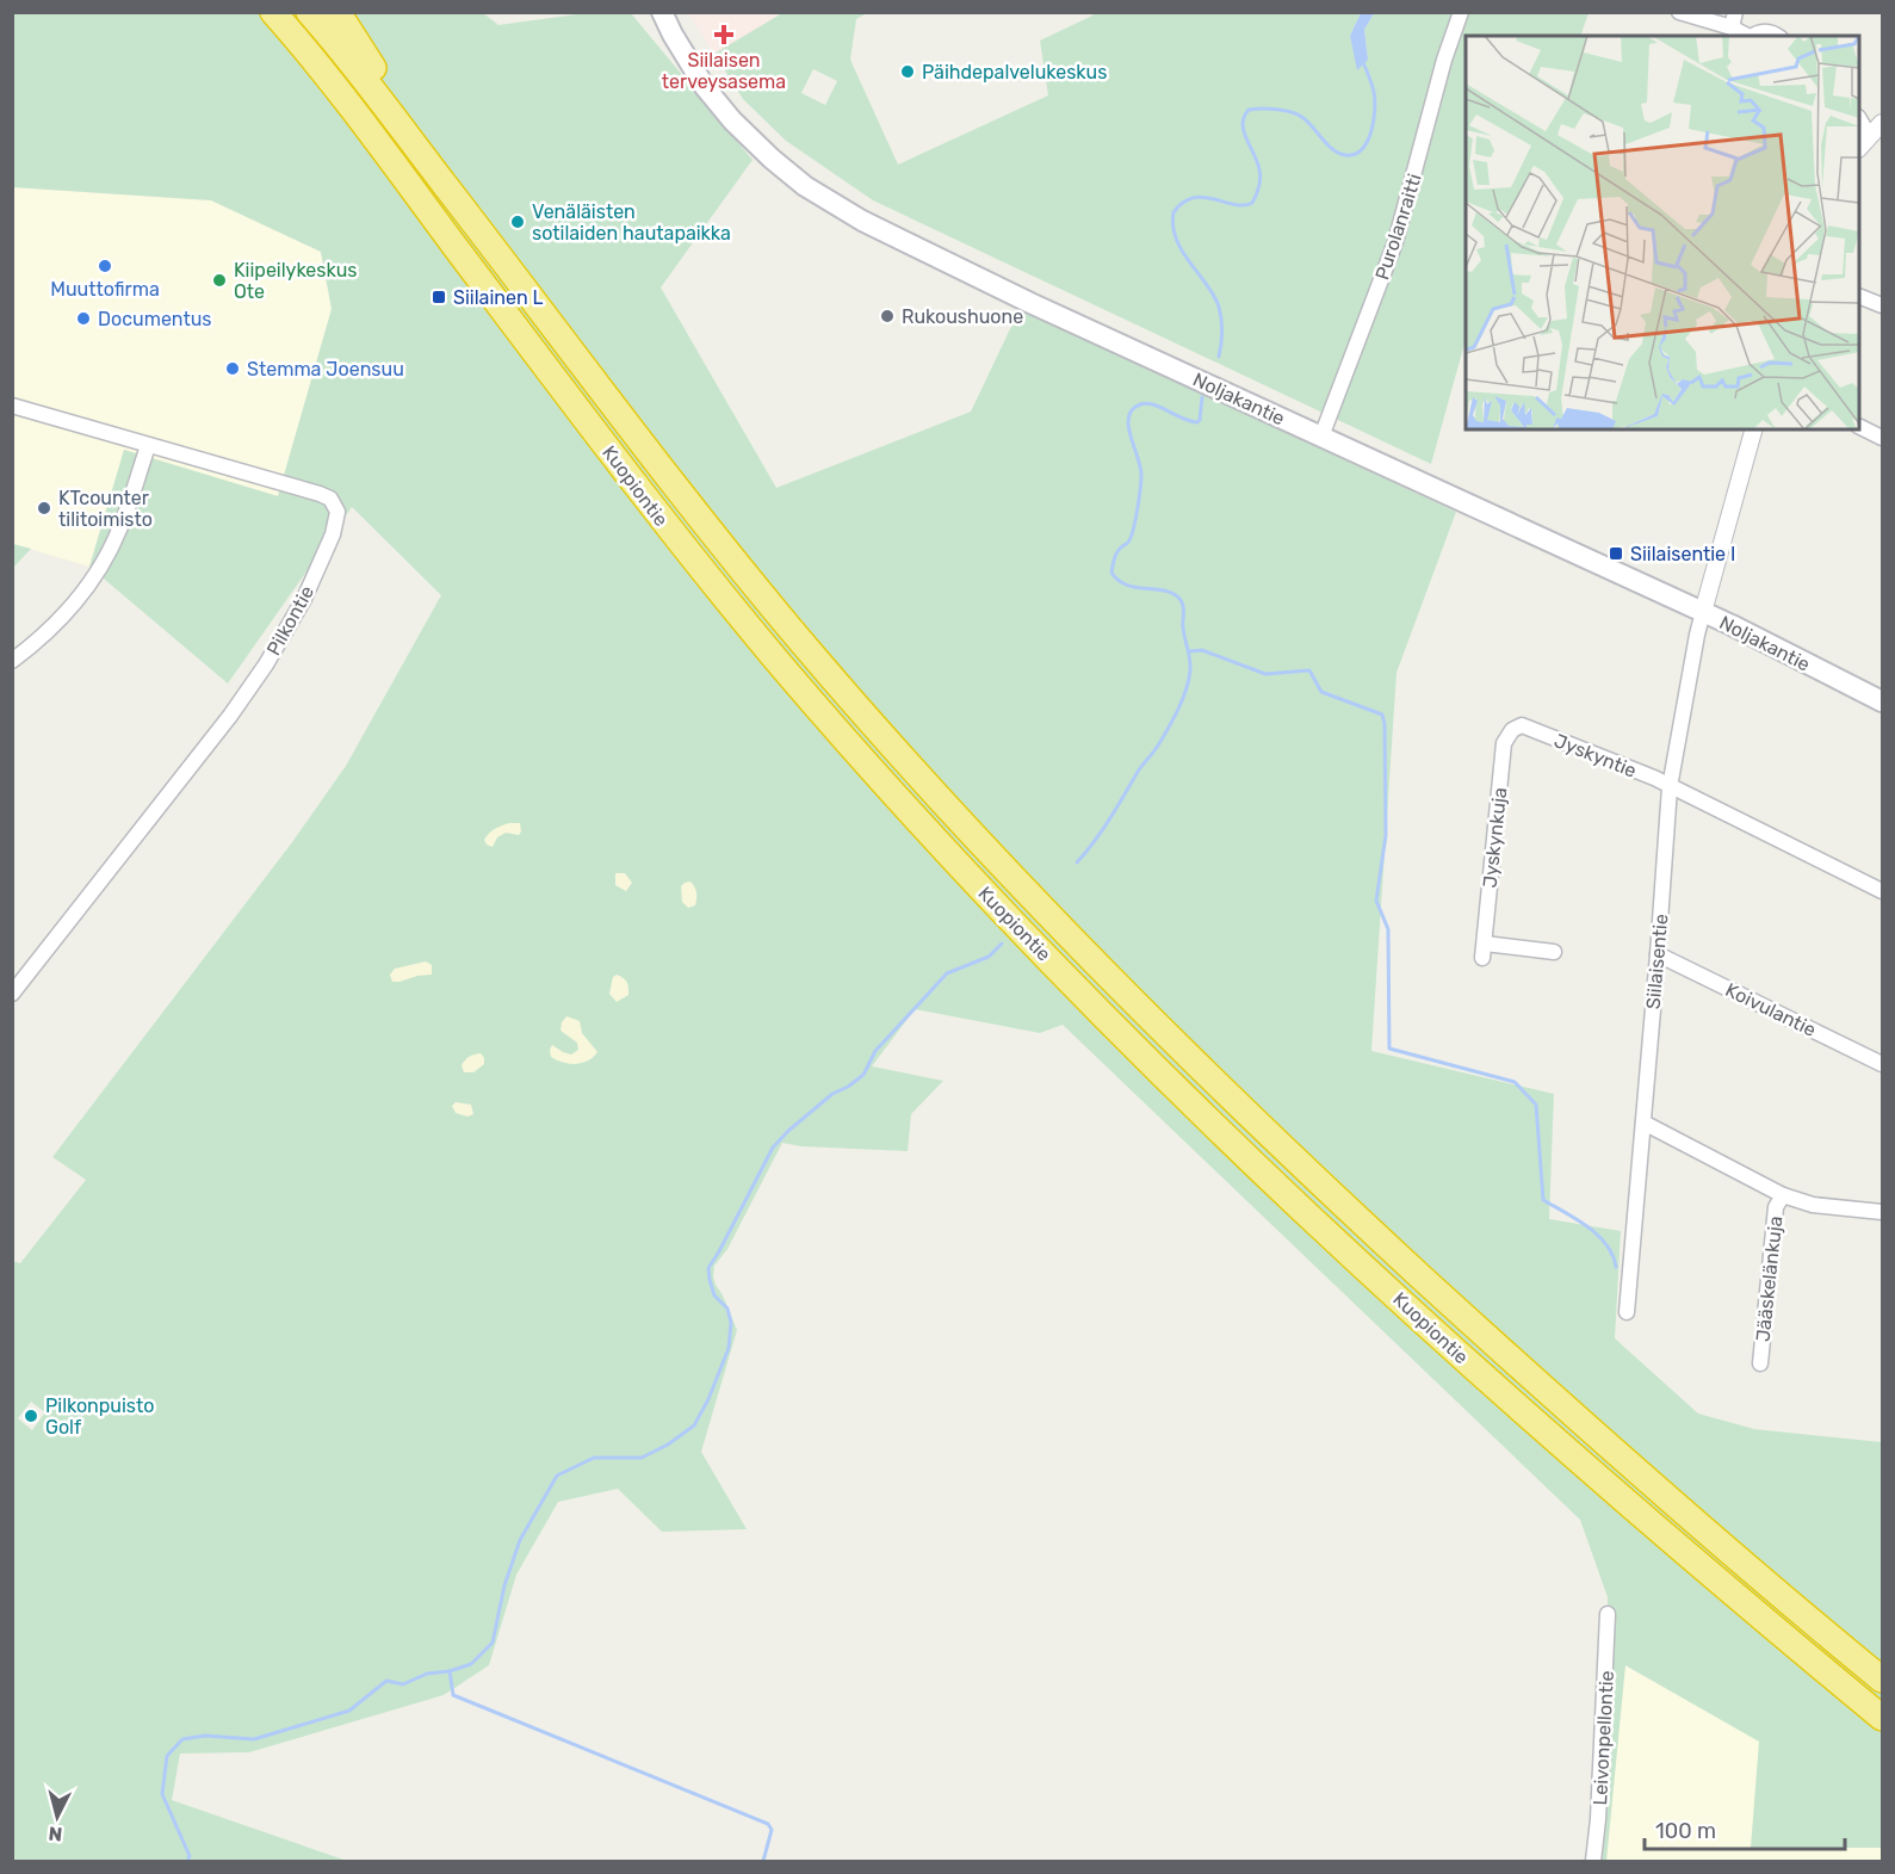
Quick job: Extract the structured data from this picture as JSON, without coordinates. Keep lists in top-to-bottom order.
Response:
{
  "streets": {
    "highway": ["Kuopiontie"],
    "main road": ["Noljakantie"],
    "street": [
      "Purolanraitti",
      "Pilkontie",
      "Jyskyntie",
      "Jyskynkuja",
      "Siilaisentie",
      "Koivulantie",
      "Jääskelänkuja",
      "Leivonpellontie"
    ]
  },
  "crossings": [
    ["Purolanraitti", "Noljakantie"],
    ["Noljakantie", "Siilaisentie"],
    ["Jyskyntie", "Jyskynkuja"],
    ["Jyskyntie", "Siilaisentie"],
    ["Siilaisentie", "Koivulantie"]
  ],
  "places": {
    "health": ["Siilaisen terveysasema"],
    "other": [
      "Päihdepalvelukeskus",
      "Venäläisten sotilaiden hautapaikka",
      "Muuttofirma",
      "Kiipeilykeskus Ote",
      "Rukoushuone",
      "Documentus",
      "Stemma Joensuu",
      "KTcounter tilitoimisto",
      "Pilkonpuisto Golf"
    ],
    "transit": ["Siilainen L", "Siilaisentie I"]
  },
  "scale_bar": "100 m",
  "north": "bottom"
}
